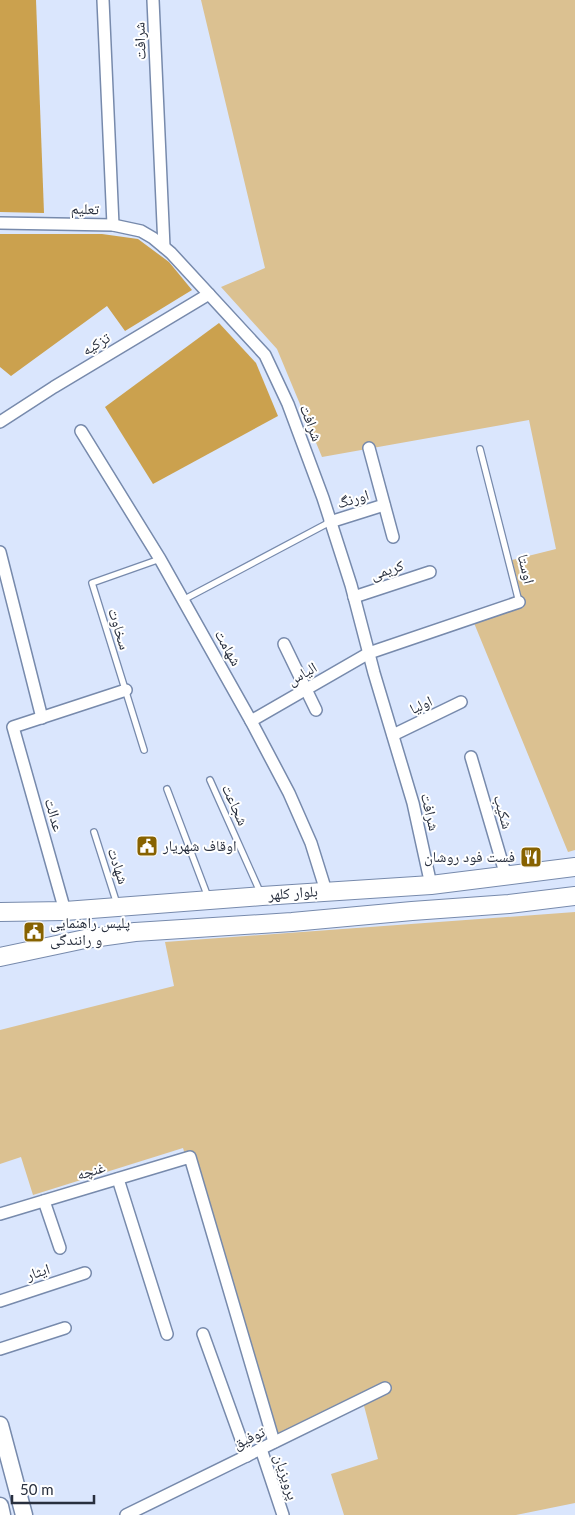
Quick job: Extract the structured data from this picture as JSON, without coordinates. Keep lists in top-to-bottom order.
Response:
{
  "streets": {
    "main road": ["بلوار کلهر"],
    "street": [
      "شرافت",
      "تعلیم",
      "تزکیه",
      "اورنگ",
      "اوستا",
      "کریمی",
      "شهامت",
      "الیاس",
      "اولیا",
      "شکیب",
      "عدالت",
      "غنچه",
      "ایثار",
      "توفیق",
      "پرویزیان"
    ],
    "lane": ["سخاوت", "شجاعت", "شهادت"]
  },
  "crossings": [
    ["شرافت", "تعلیم"],
    ["شرافت", "تزکیه"],
    ["شرافت", "اورنگ"],
    ["شرافت", "اوستا"],
    ["شرافت", "کریمی"],
    ["شرافت", "الیاس"],
    ["شرافت", "اولیا"],
    ["شرافت", "بلوار کلهر"],
    ["اوستا", "الیاس"],
    ["سخاوت", "شهامت"],
    ["شهامت", "الیاس"],
    ["شهامت", "بلوار کلهر"],
    ["شجاعت", "بلوار کلهر"],
    ["شکیب", "بلوار کلهر"],
    ["عدالت", "بلوار کلهر"],
    ["شهادت", "بلوار کلهر"],
    ["غنچه", "توفیق"],
    ["توفیق", "پرویزیان"]
  ],
  "places": {
    "public building": ["اوقاف شهریار", "پلیس راهنمایی و رانندگی"],
    "restaurant": ["فست فود روشان"]
  },
  "scale_bar": "50 m"
}
